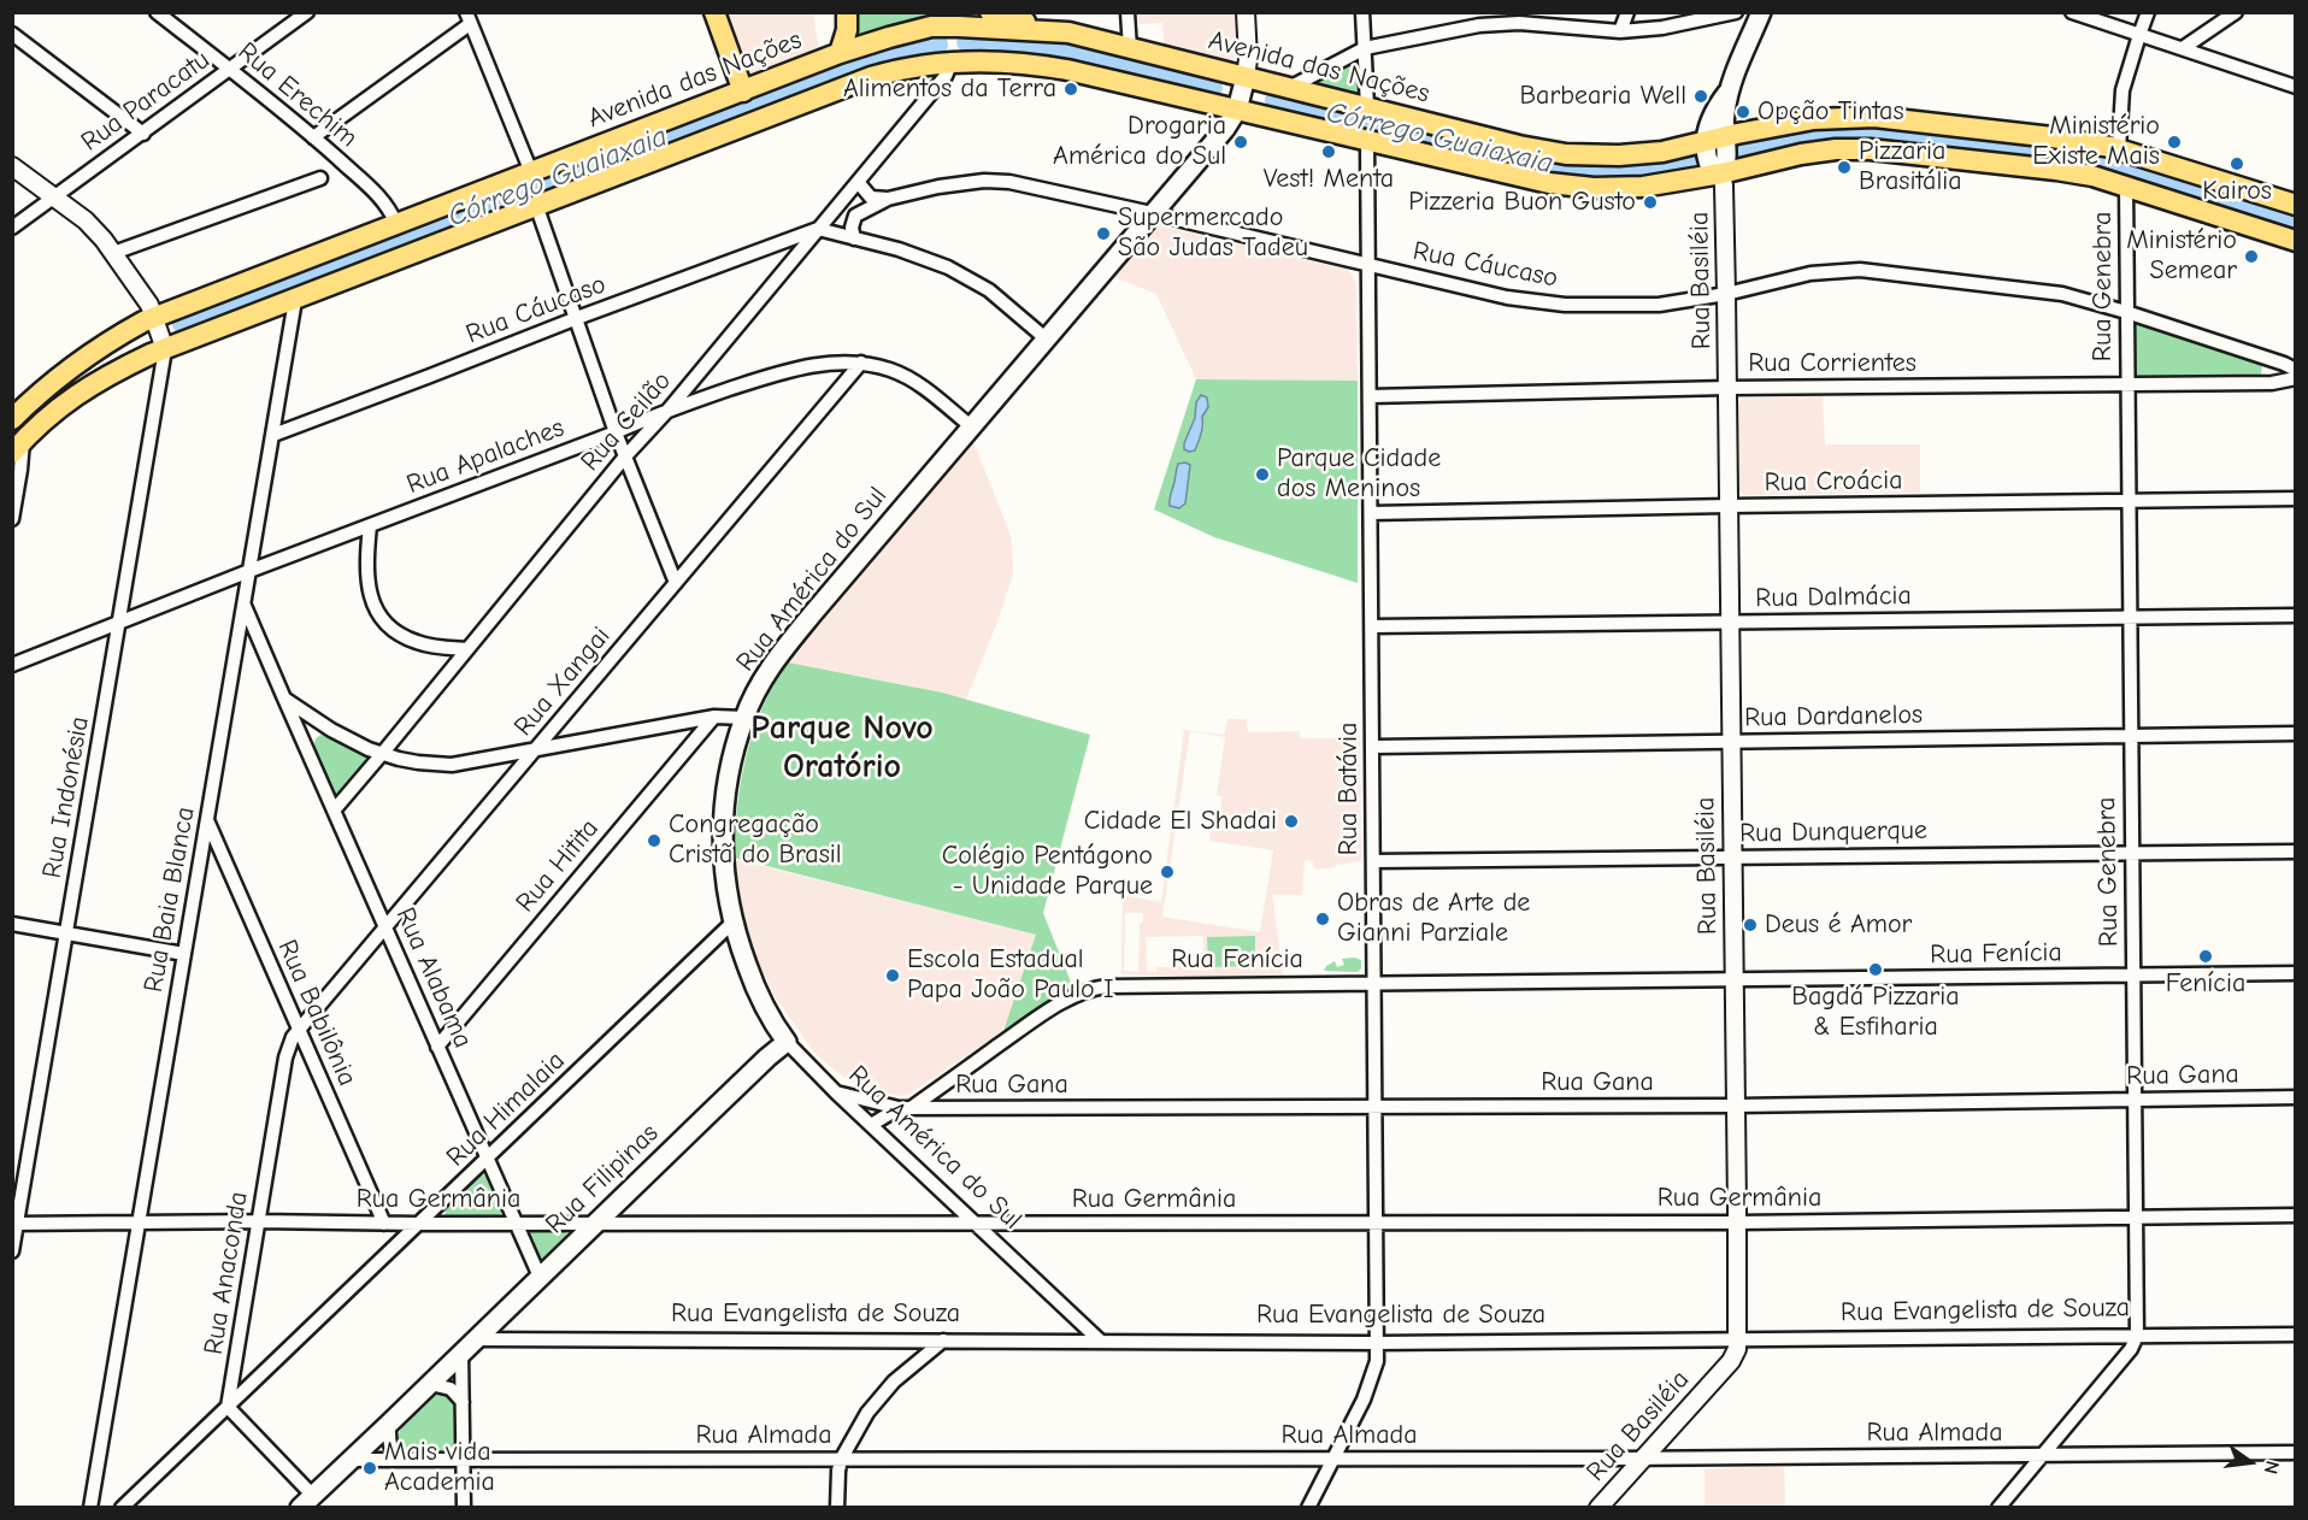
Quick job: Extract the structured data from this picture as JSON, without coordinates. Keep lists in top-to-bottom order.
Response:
{
  "streets": {
    "main road": ["Avenida das Nações", "Rua América do Sul", "Rua Filipinas"],
    "street": [
      "Rua Erechim",
      "Rua Paracatu",
      "Rua Cáucaso",
      "Rua Basiléia",
      "Rua Genebra",
      "Rua Corrientes",
      "Rua Ceilão",
      "Rua Apalaches",
      "Rua Croácia",
      "Rua Dalmácia",
      "Rua Xangai",
      "Rua Dardanelos",
      "Rua Batávia",
      "Rua Indonésia",
      "Rua Dunquerque",
      "Rua Hitita",
      "Rua Baia Blanca",
      "Rua Fenícia",
      "Rua Alabama",
      "Rua Babilônia",
      "Rua Gana",
      "Rua Himalaia",
      "Rua Germânia",
      "Rua Anaconda",
      "Rua Evangelista de Souza",
      "Rua Almada"
    ]
  },
  "crossings": [
    ["Avenida das Nações", "Rua Erechim"],
    ["Avenida das Nações", "Rua Basiléia"],
    ["Avenida das Nações", "Rua Genebra"],
    ["Avenida das Nações", "Rua Ceilão"],
    ["Avenida das Nações", "Rua América do Sul"],
    ["Avenida das Nações", "Rua Batávia"],
    ["Avenida das Nações", "Rua Indonésia"],
    ["Avenida das Nações", "Rua Baia Blanca"],
    ["Rua Erechim", "Rua Paracatu"],
    ["Rua Cáucaso", "Rua Basiléia"],
    ["Rua Cáucaso", "Rua Genebra"],
    ["Rua Cáucaso", "Rua Ceilão"],
    ["Rua Cáucaso", "Rua América do Sul"],
    ["Rua Cáucaso", "Rua Batávia"],
    ["Rua Cáucaso", "Rua Baia Blanca"],
    ["Rua Basiléia", "Rua Corrientes"],
    ["Rua Basiléia", "Rua Croácia"],
    ["Rua Basiléia", "Rua Dalmácia"],
    ["Rua Basiléia", "Rua Dardanelos"],
    ["Rua Basiléia", "Rua Dunquerque"],
    ["Rua Basiléia", "Rua Fenícia"],
    ["Rua Basiléia", "Rua Gana"],
    ["Rua Basiléia", "Rua Germânia"],
    ["Rua Basiléia", "Rua Evangelista de Souza"],
    ["Rua Basiléia", "Rua Almada"],
    ["Rua Genebra", "Rua Corrientes"],
    ["Rua Genebra", "Rua Croácia"],
    ["Rua Genebra", "Rua Dalmácia"],
    ["Rua Genebra", "Rua Dardanelos"],
    ["Rua Genebra", "Rua Dunquerque"],
    ["Rua Genebra", "Rua Fenícia"],
    ["Rua Genebra", "Rua Gana"],
    ["Rua Genebra", "Rua Germânia"],
    ["Rua Genebra", "Rua Evangelista de Souza"],
    ["Rua Corrientes", "Rua Batávia"],
    ["Rua Ceilão", "Rua Apalaches"],
    ["Rua Ceilão", "Rua Alabama"],
    ["Rua Apalaches", "Rua América do Sul"],
    ["Rua Apalaches", "Rua Xangai"],
    ["Rua Apalaches", "Rua Indonésia"],
    ["Rua Apalaches", "Rua Baia Blanca"],
    ["Rua Croácia", "Rua Batávia"],
    ["Rua América do Sul", "Rua Gana"],
    ["Rua América do Sul", "Rua Himalaia"],
    ["Rua América do Sul", "Rua Filipinas"],
    ["Rua América do Sul", "Rua Germânia"],
    ["Rua América do Sul", "Rua Evangelista de Souza"],
    ["Rua Dalmácia", "Rua Batávia"],
    ["Rua Xangai", "Rua Alabama"],
    ["Rua Xangai", "Rua Babilônia"],
    ["Rua Xangai", "Rua Anaconda"],
    ["Rua Dardanelos", "Rua Batávia"],
    ["Rua Batávia", "Rua Dunquerque"],
    ["Rua Batávia", "Rua Fenícia"],
    ["Rua Batávia", "Rua Gana"],
    ["Rua Batávia", "Rua Germânia"],
    ["Rua Batávia", "Rua Evangelista de Souza"],
    ["Rua Batávia", "Rua Almada"],
    ["Rua Indonésia", "Rua Germânia"],
    ["Rua Hitita", "Rua Alabama"],
    ["Rua Baia Blanca", "Rua Alabama"],
    ["Rua Baia Blanca", "Rua Babilônia"],
    ["Rua Baia Blanca", "Rua Germânia"],
    ["Rua Fenícia", "Rua Gana"],
    ["Rua Alabama", "Rua Himalaia"],
    ["Rua Alabama", "Rua Filipinas"],
    ["Rua Alabama", "Rua Germânia"],
    ["Rua Babilônia", "Rua Germânia"],
    ["Rua Babilônia", "Rua Anaconda"],
    ["Rua Himalaia", "Rua Germânia"],
    ["Rua Himalaia", "Rua Anaconda"],
    ["Rua Filipinas", "Rua Germânia"],
    ["Rua Filipinas", "Rua Evangelista de Souza"],
    ["Rua Germânia", "Rua Anaconda"]
  ],
  "districts": ["Parque Novo Oratório"],
  "water": ["Córrego Guaiaxaia"],
  "places": [
    "Alimentos da Terra",
    "Barbearia Well",
    "Opção Tintas",
    "Drogaria América do Sul",
    "Ministério Existe Mais",
    "Vest! Menta",
    "Kairos",
    "Pizzaria Brasitália",
    "Pizzeria Buon Gusto",
    "Supermercado São Judas Tadeu",
    "Ministério Semear",
    "Parque Cidade dos Meninos",
    "Cidade El Shadai",
    "Congregação Cristã do Brasil",
    "Colégio Pentágono - Unidade Parque",
    "Obras de Arte de Gianni Parziale",
    "Deus é Amor",
    "Fenícia",
    "Bagdá Pizzaria & Esfiharia",
    "Escola Estadual Papa João Paulo I",
    "Mais vida Academia"
  ],
  "north": "right"
}
